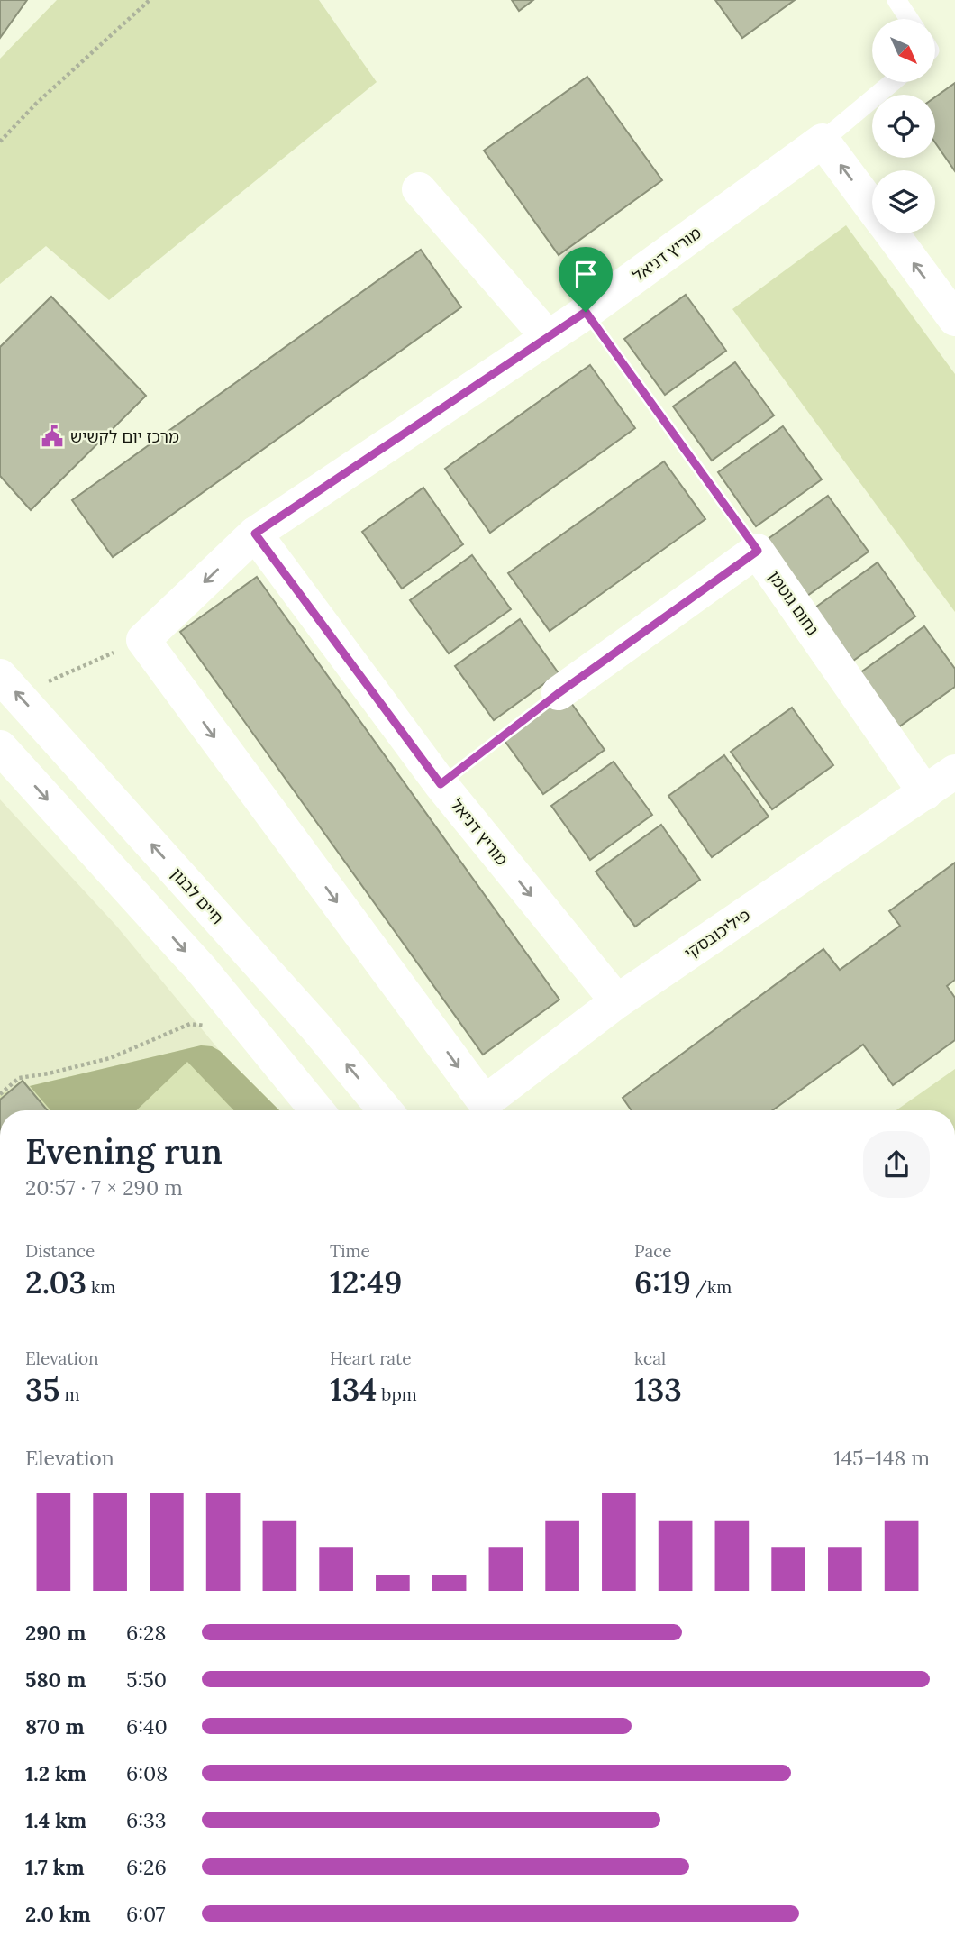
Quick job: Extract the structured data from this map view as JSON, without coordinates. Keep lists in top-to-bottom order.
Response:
{
  "streets": {
    "street": [
      "מוריץ דניאל",
      "נחום גוטמן",
      "חיים לבנון",
      "פיליכובסקי"
    ]
  },
  "crossings": [
    ["מוריץ דניאל", "פיליכובסקי"],
    ["נחום גוטמן", "פיליכובסקי"]
  ],
  "places": {
    "public building": ["מרכז יום לקשיש"]
  },
  "north": "bottom right",
  "page": {
    "heading": ["Evening run", "20:57 · 7 × 290 m"],
    "stats": [
      ["Distance", "2.03 km"],
      ["Time", "12:49"],
      ["Pace", "6:19 /km"],
      ["Elevation", "35 m"],
      ["Heart rate", "134 bpm"],
      ["kcal", "133"]
    ],
    "chart": ["Elevation", "145–148 m"],
    "list": [
      {
        "name": "290 m",
        "note": "6:28"
      },
      {
        "name": "580 m",
        "note": "5:50"
      },
      {
        "name": "870 m",
        "note": "6:40"
      },
      {
        "name": "1.2 km",
        "note": "6:08"
      },
      {
        "name": "1.4 km",
        "note": "6:33"
      },
      {
        "name": "1.7 km",
        "note": "6:26"
      },
      {
        "name": "2.0 km",
        "note": "6:07"
      }
    ]
  }
}
